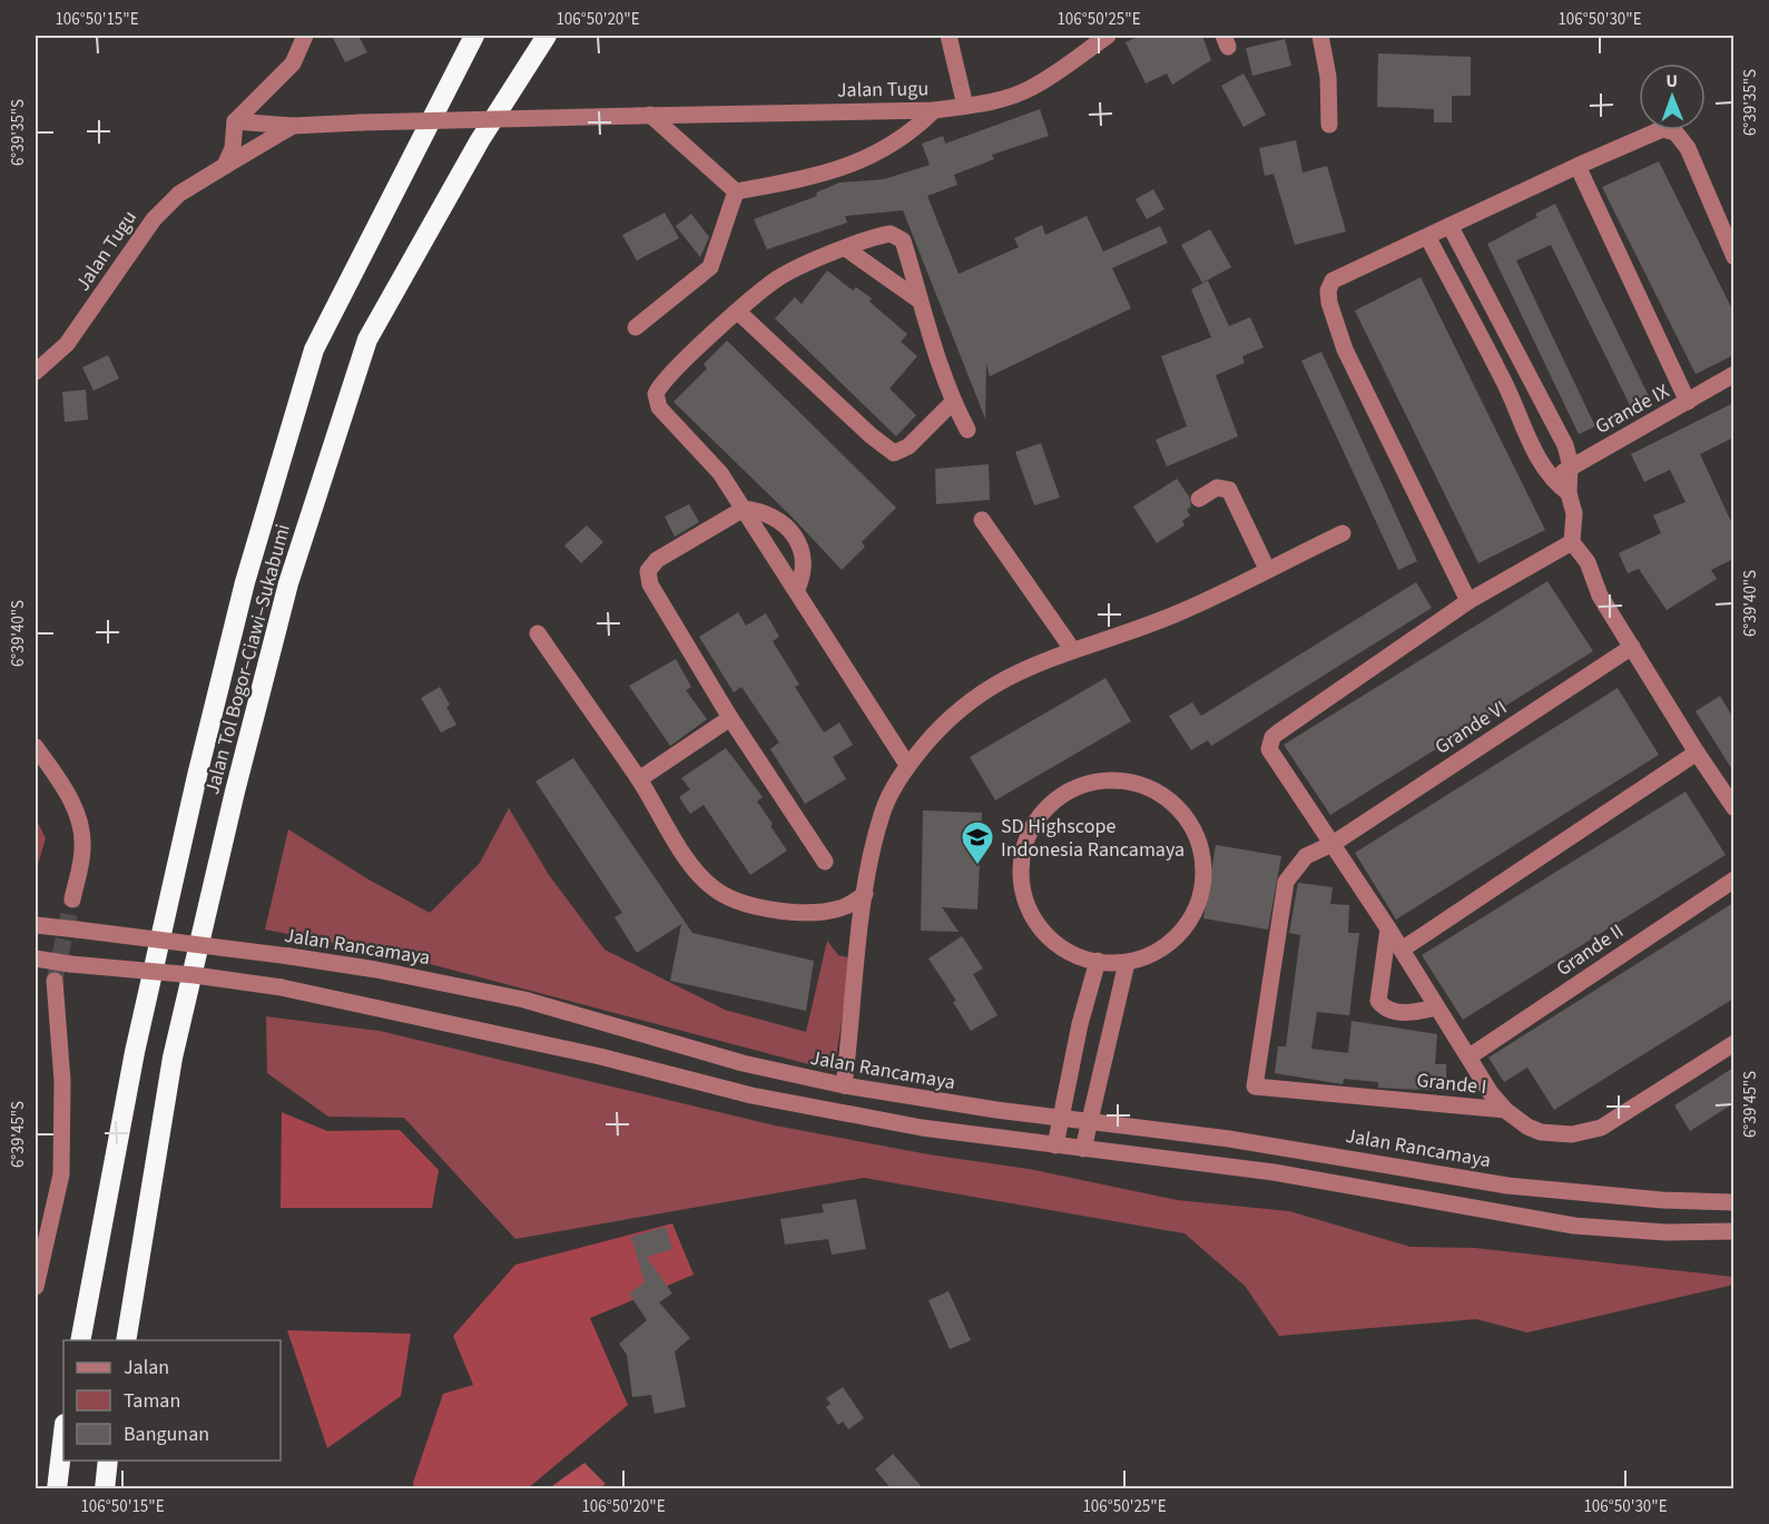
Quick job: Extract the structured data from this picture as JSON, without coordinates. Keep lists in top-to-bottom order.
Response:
{
  "streets": {
    "highway": ["Jalan Tol Bogor–Ciawi–Sukabumi"],
    "street": [
      "Jalan Tugu",
      "Grande IX",
      "Grande VI",
      "Jalan Rancamaya",
      "Grande II",
      "Grande I"
    ]
  },
  "crossings": [
    ["Grande VI", "Grande I"]
  ],
  "places": {
    "school or university": ["SD Highscope Indonesia Rancamaya"]
  },
  "legend": ["Jalan", "Taman", "Bangunan"],
  "north": "top",
  "coordinates": [
    "106°50'15\"E",
    "106°50'20\"E",
    "106°50'25\"E",
    "106°50'30\"E",
    "6°39'35\"S",
    "6°39'40\"S",
    "6°39'45\"S"
  ]
}
